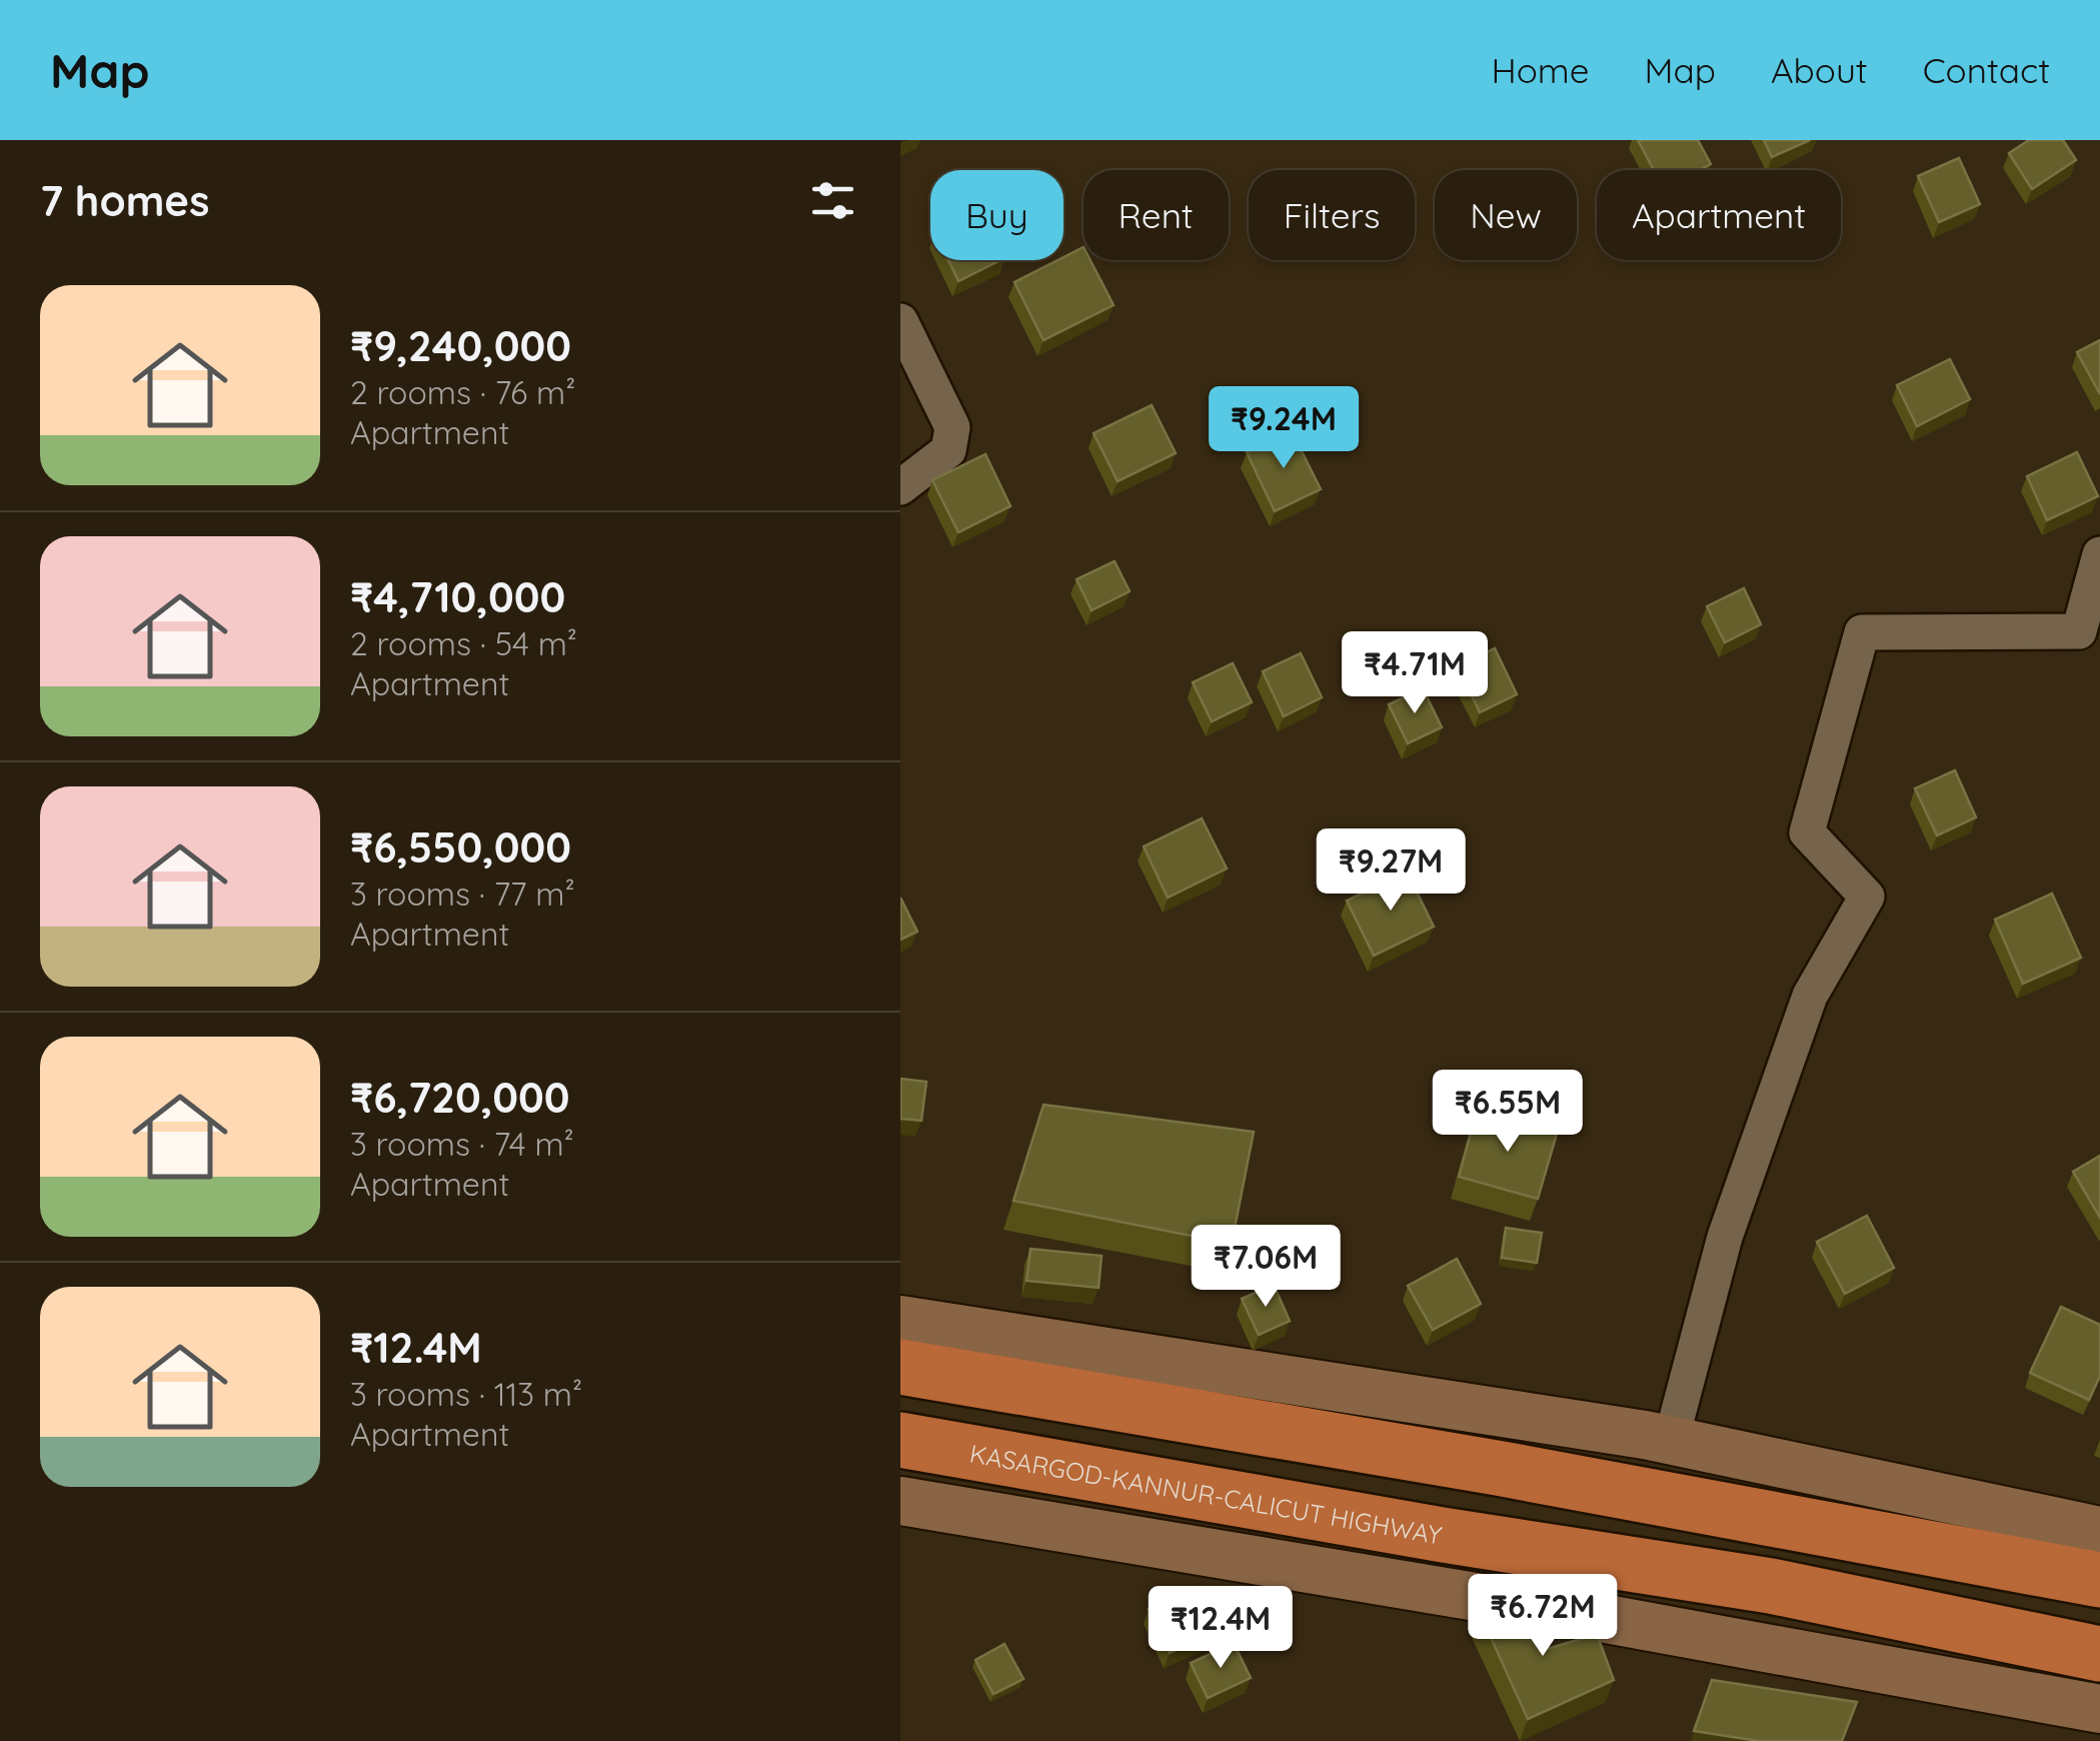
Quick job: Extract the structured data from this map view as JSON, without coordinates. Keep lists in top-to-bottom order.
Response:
{
  "streets": {
    "highway": ["KASARGOD-KANNUR-CALICUT HIGHWAY"]
  },
  "page": {
    "header": "Map",
    "nav": [
      "Home",
      "Map",
      "About",
      "Contact"
    ],
    "heading": "7 homes",
    "chip": [
      "Buy",
      "Rent",
      "Filters",
      "New",
      "Apartment"
    ],
    "list": [
      {
        "name": "₹9,240,000",
        "note": "2 rooms · 76 m² · Apartment"
      },
      {
        "name": "₹4,710,000",
        "note": "2 rooms · 54 m² · Apartment"
      },
      {
        "name": "₹6,550,000",
        "note": "3 rooms · 77 m² · Apartment"
      },
      {
        "name": "₹6,720,000",
        "note": "3 rooms · 74 m² · Apartment"
      },
      {
        "name": "₹12.4M",
        "note": "3 rooms · 113 m² · Apartment"
      }
    ],
    "price": [
      "₹9.24M",
      "₹4.71M",
      "₹9.27M",
      "₹6.55M",
      "₹7.06M",
      "₹6.72M",
      "₹12.4M"
    ]
  }
}
